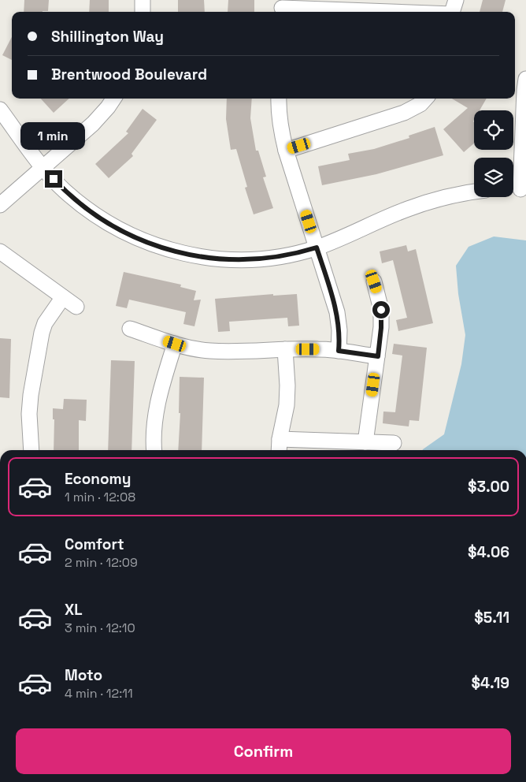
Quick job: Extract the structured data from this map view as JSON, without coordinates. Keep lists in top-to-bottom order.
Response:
{
  "page": {
    "banner": ["Shillington Way", "Brentwood Boulevard"],
    "bubble": "1 min",
    "list": [
      {
        "name": "Economy",
        "note": "1 min · 12:08",
        "value": "$3.00"
      },
      {
        "name": "Comfort",
        "note": "2 min · 12:09",
        "value": "$4.06"
      },
      {
        "name": "XL",
        "note": "3 min · 12:10",
        "value": "$5.11"
      },
      {
        "name": "Moto",
        "note": "4 min · 12:11",
        "value": "$4.19"
      }
    ],
    "buttons": "Confirm"
  }
}
